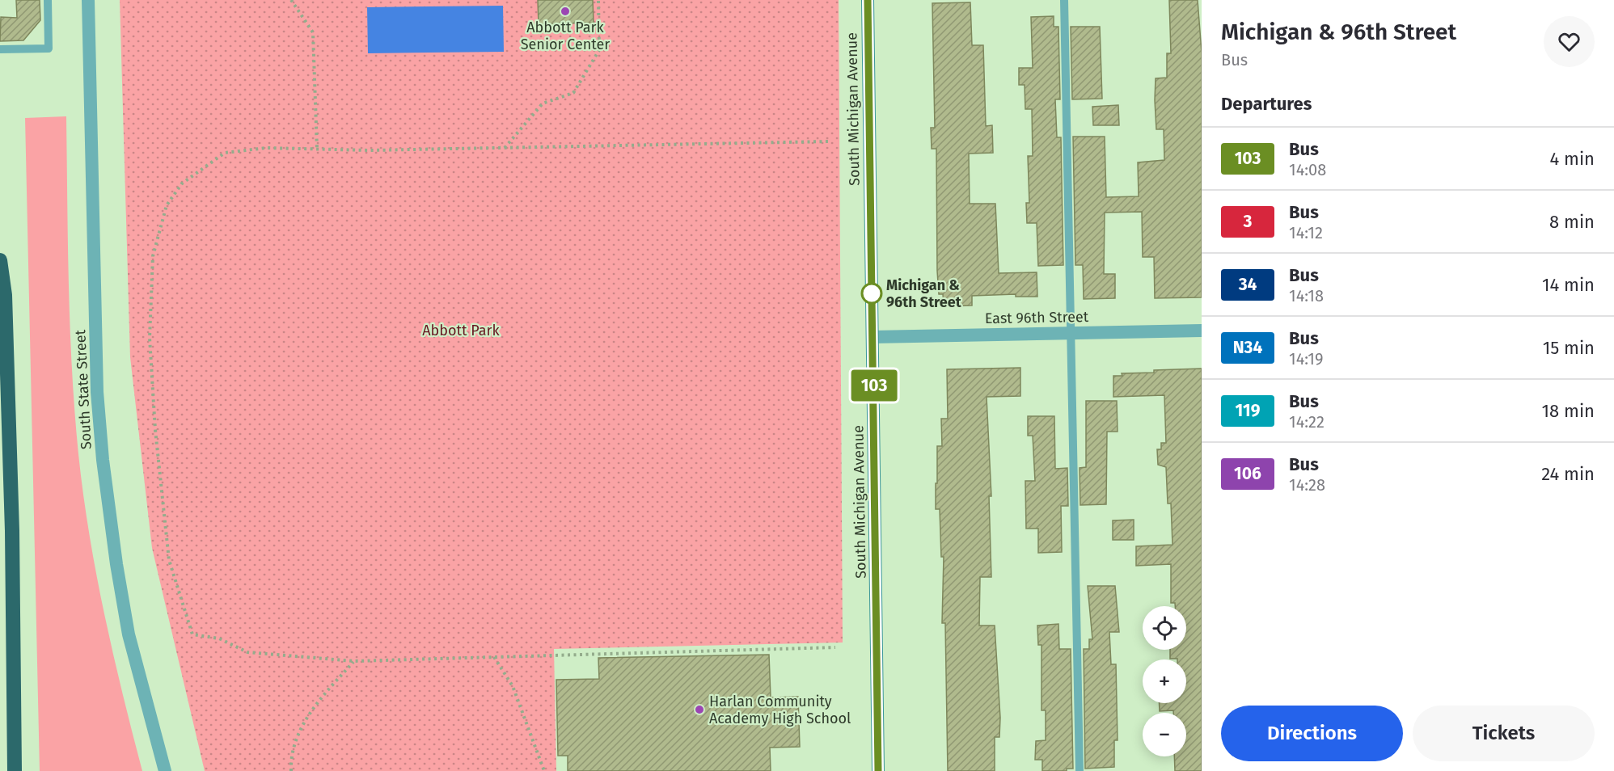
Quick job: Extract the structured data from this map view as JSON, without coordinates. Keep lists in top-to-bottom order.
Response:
{
  "streets": {
    "main road": ["South Michigan Avenue"],
    "street": ["East 96th Street", "South State Street"]
  },
  "crossings": [
    ["South Michigan Avenue", "East 96th Street"]
  ],
  "parks": ["Abbott Park"],
  "places": ["Abbott Park Senior Center", "Michigan & 96th Street", "Harlan Community Academy High School"],
  "lines": ["bus line 103"],
  "page": {
    "on_map": "103",
    "heading": [
      ["Michigan & 96th Street", "Bus"],
      "Departures"
    ],
    "list": [
      {
        "mark": "103",
        "name": "Bus",
        "note": "14:08",
        "value": "4 min"
      },
      {
        "mark": "3",
        "name": "Bus",
        "note": "14:12",
        "value": "8 min"
      },
      {
        "mark": "34",
        "name": "Bus",
        "note": "14:18",
        "value": "14 min"
      },
      {
        "mark": "N34",
        "name": "Bus",
        "note": "14:19",
        "value": "15 min"
      },
      {
        "mark": "119",
        "name": "Bus",
        "note": "14:22",
        "value": "18 min"
      },
      {
        "mark": "106",
        "name": "Bus",
        "note": "14:28",
        "value": "24 min"
      }
    ],
    "map_buttons": ["+", "−"],
    "buttons": ["Directions", "Tickets"]
  }
}
